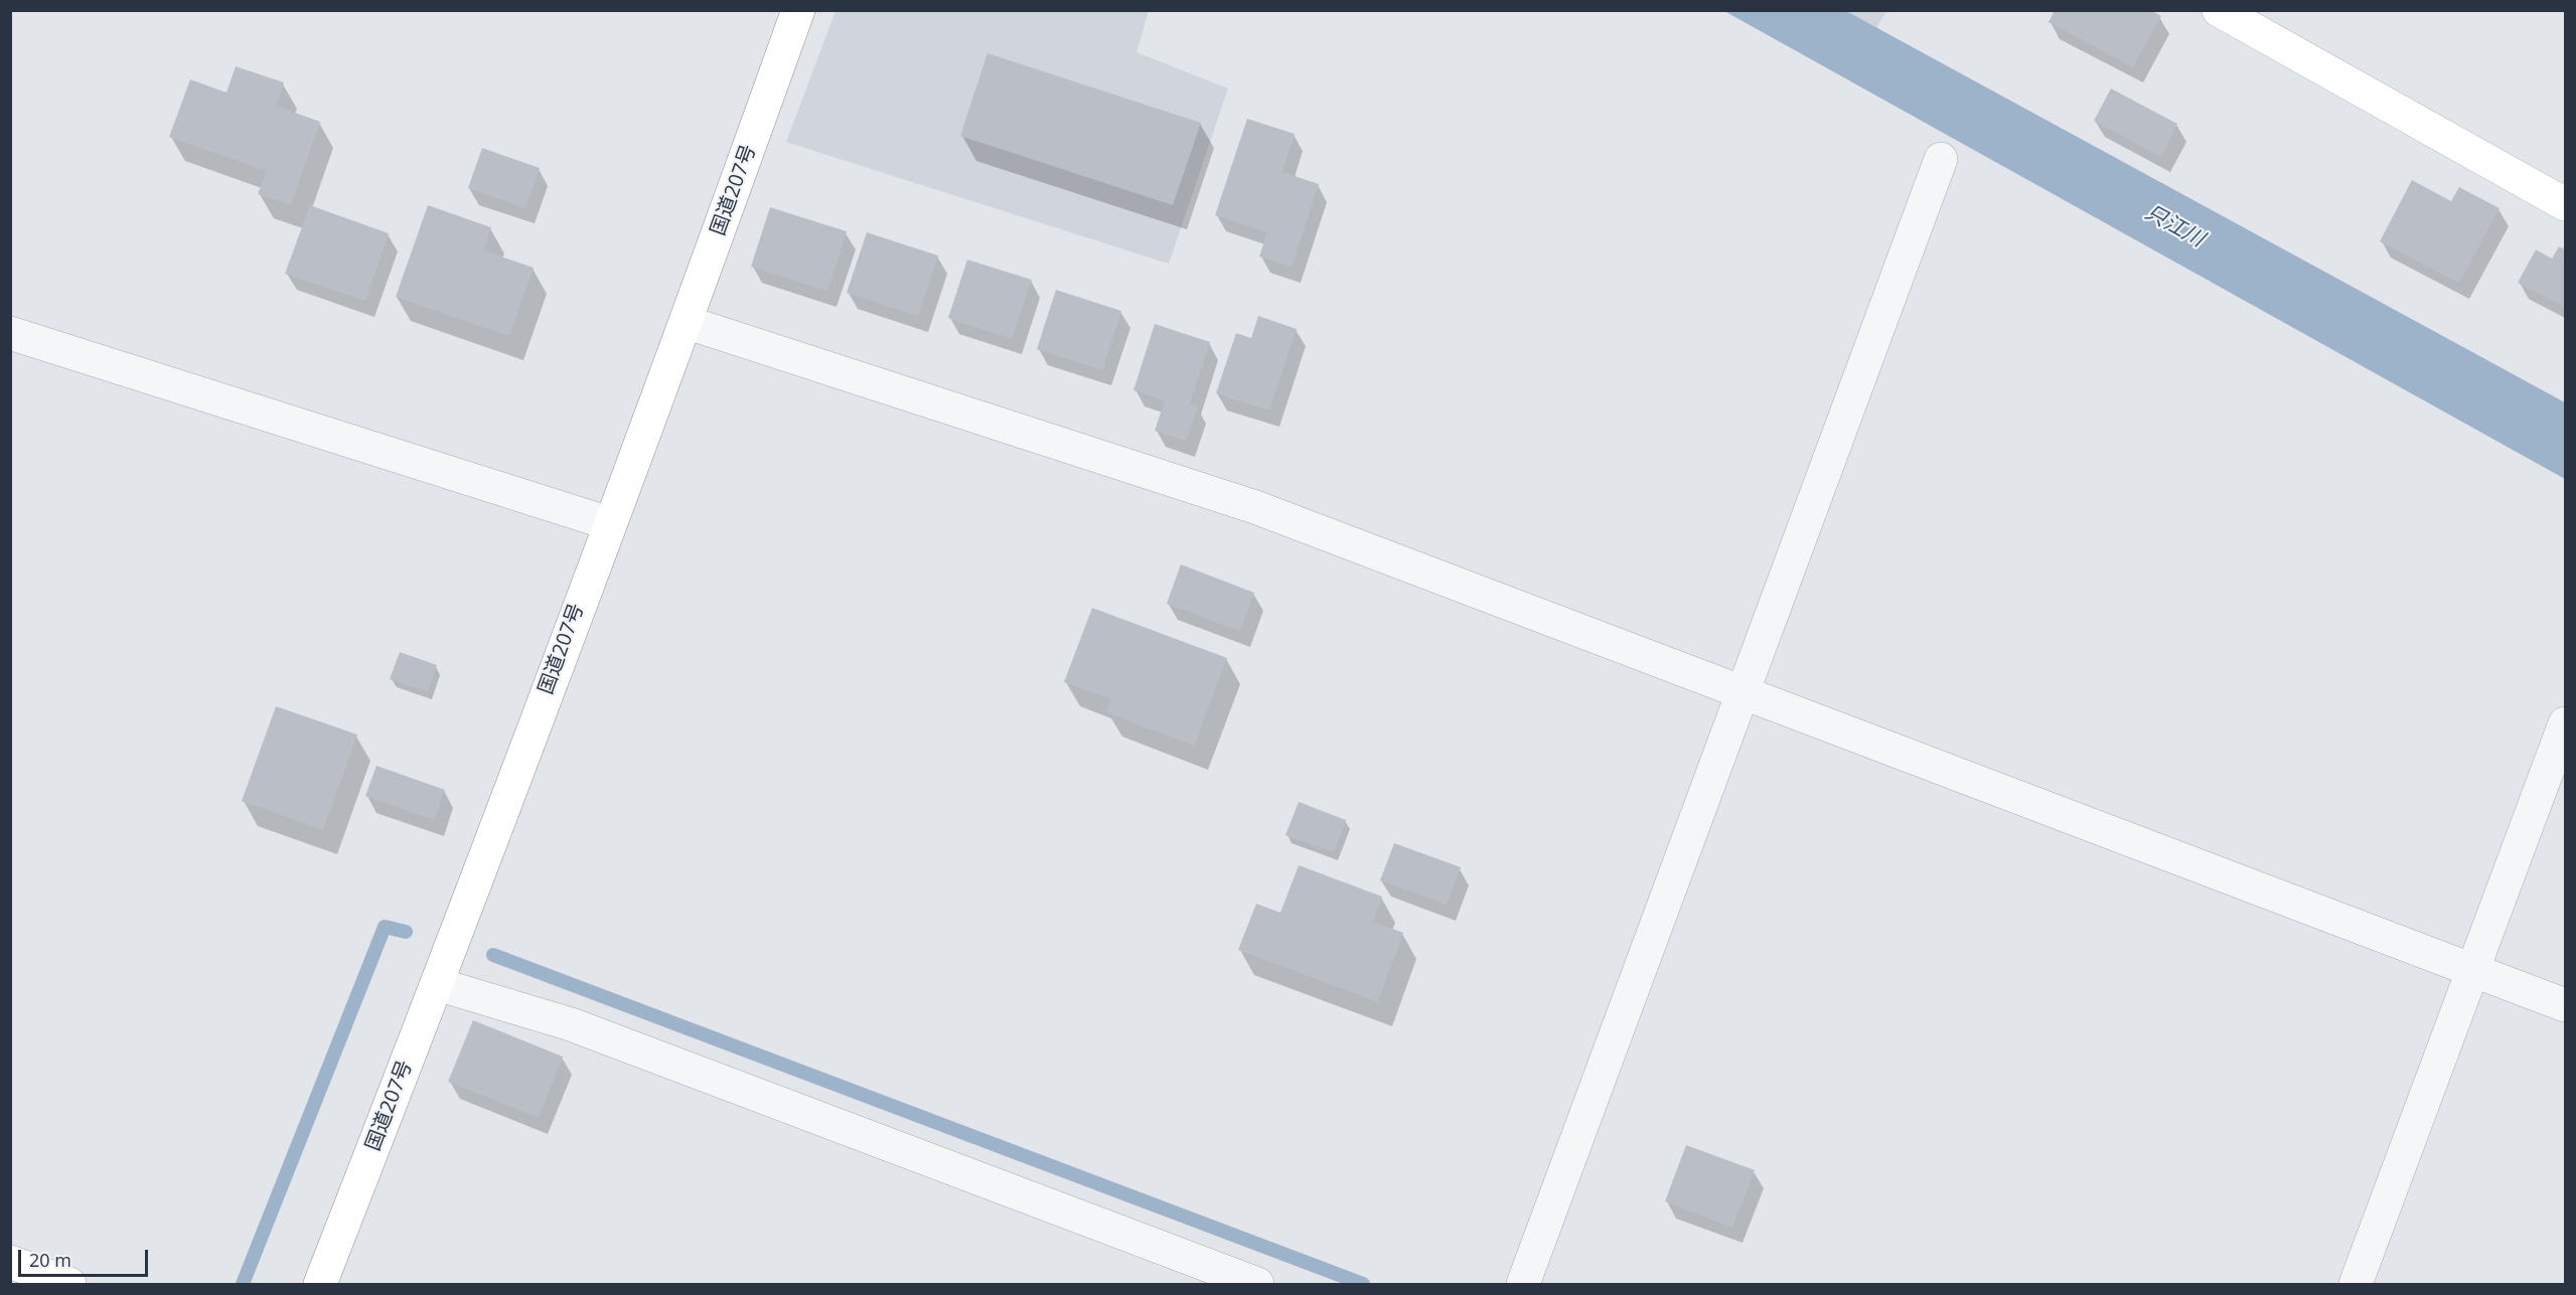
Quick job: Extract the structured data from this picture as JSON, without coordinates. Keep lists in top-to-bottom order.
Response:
{
  "streets": {
    "main road": ["国道207号"]
  },
  "water": ["只江川"],
  "scale_bar": "20 m"
}
